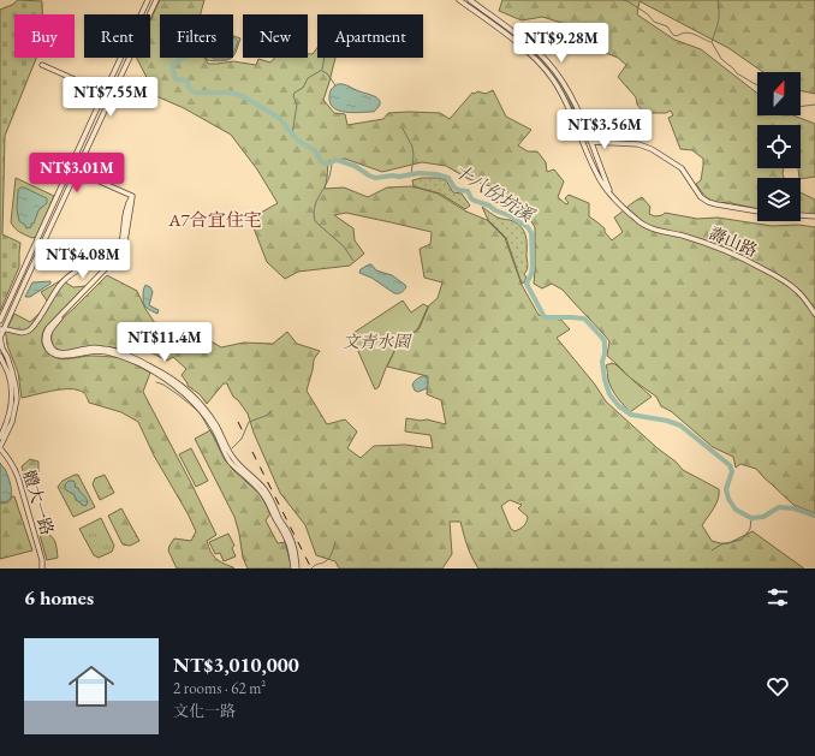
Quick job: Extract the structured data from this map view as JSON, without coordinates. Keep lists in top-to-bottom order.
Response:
{
  "streets": {
    "street": ["壽山路", "體大一路"]
  },
  "districts": ["A7合宜住宅"],
  "water": ["十八份坑溪"],
  "parks": ["文青水園"],
  "north": "top",
  "page": {
    "chip": [
      "Buy",
      "Rent",
      "Filters",
      "New",
      "Apartment"
    ],
    "price": [
      "NT$9.28M",
      "NT$7.55M",
      "NT$3.56M",
      "NT$3.01M",
      "NT$4.08M",
      "NT$11.4M"
    ],
    "heading": "6 homes",
    "list": [
      {
        "name": "NT$3,010,000",
        "note": "2 rooms · 62 m² · 文化一路"
      }
    ]
  }
}
